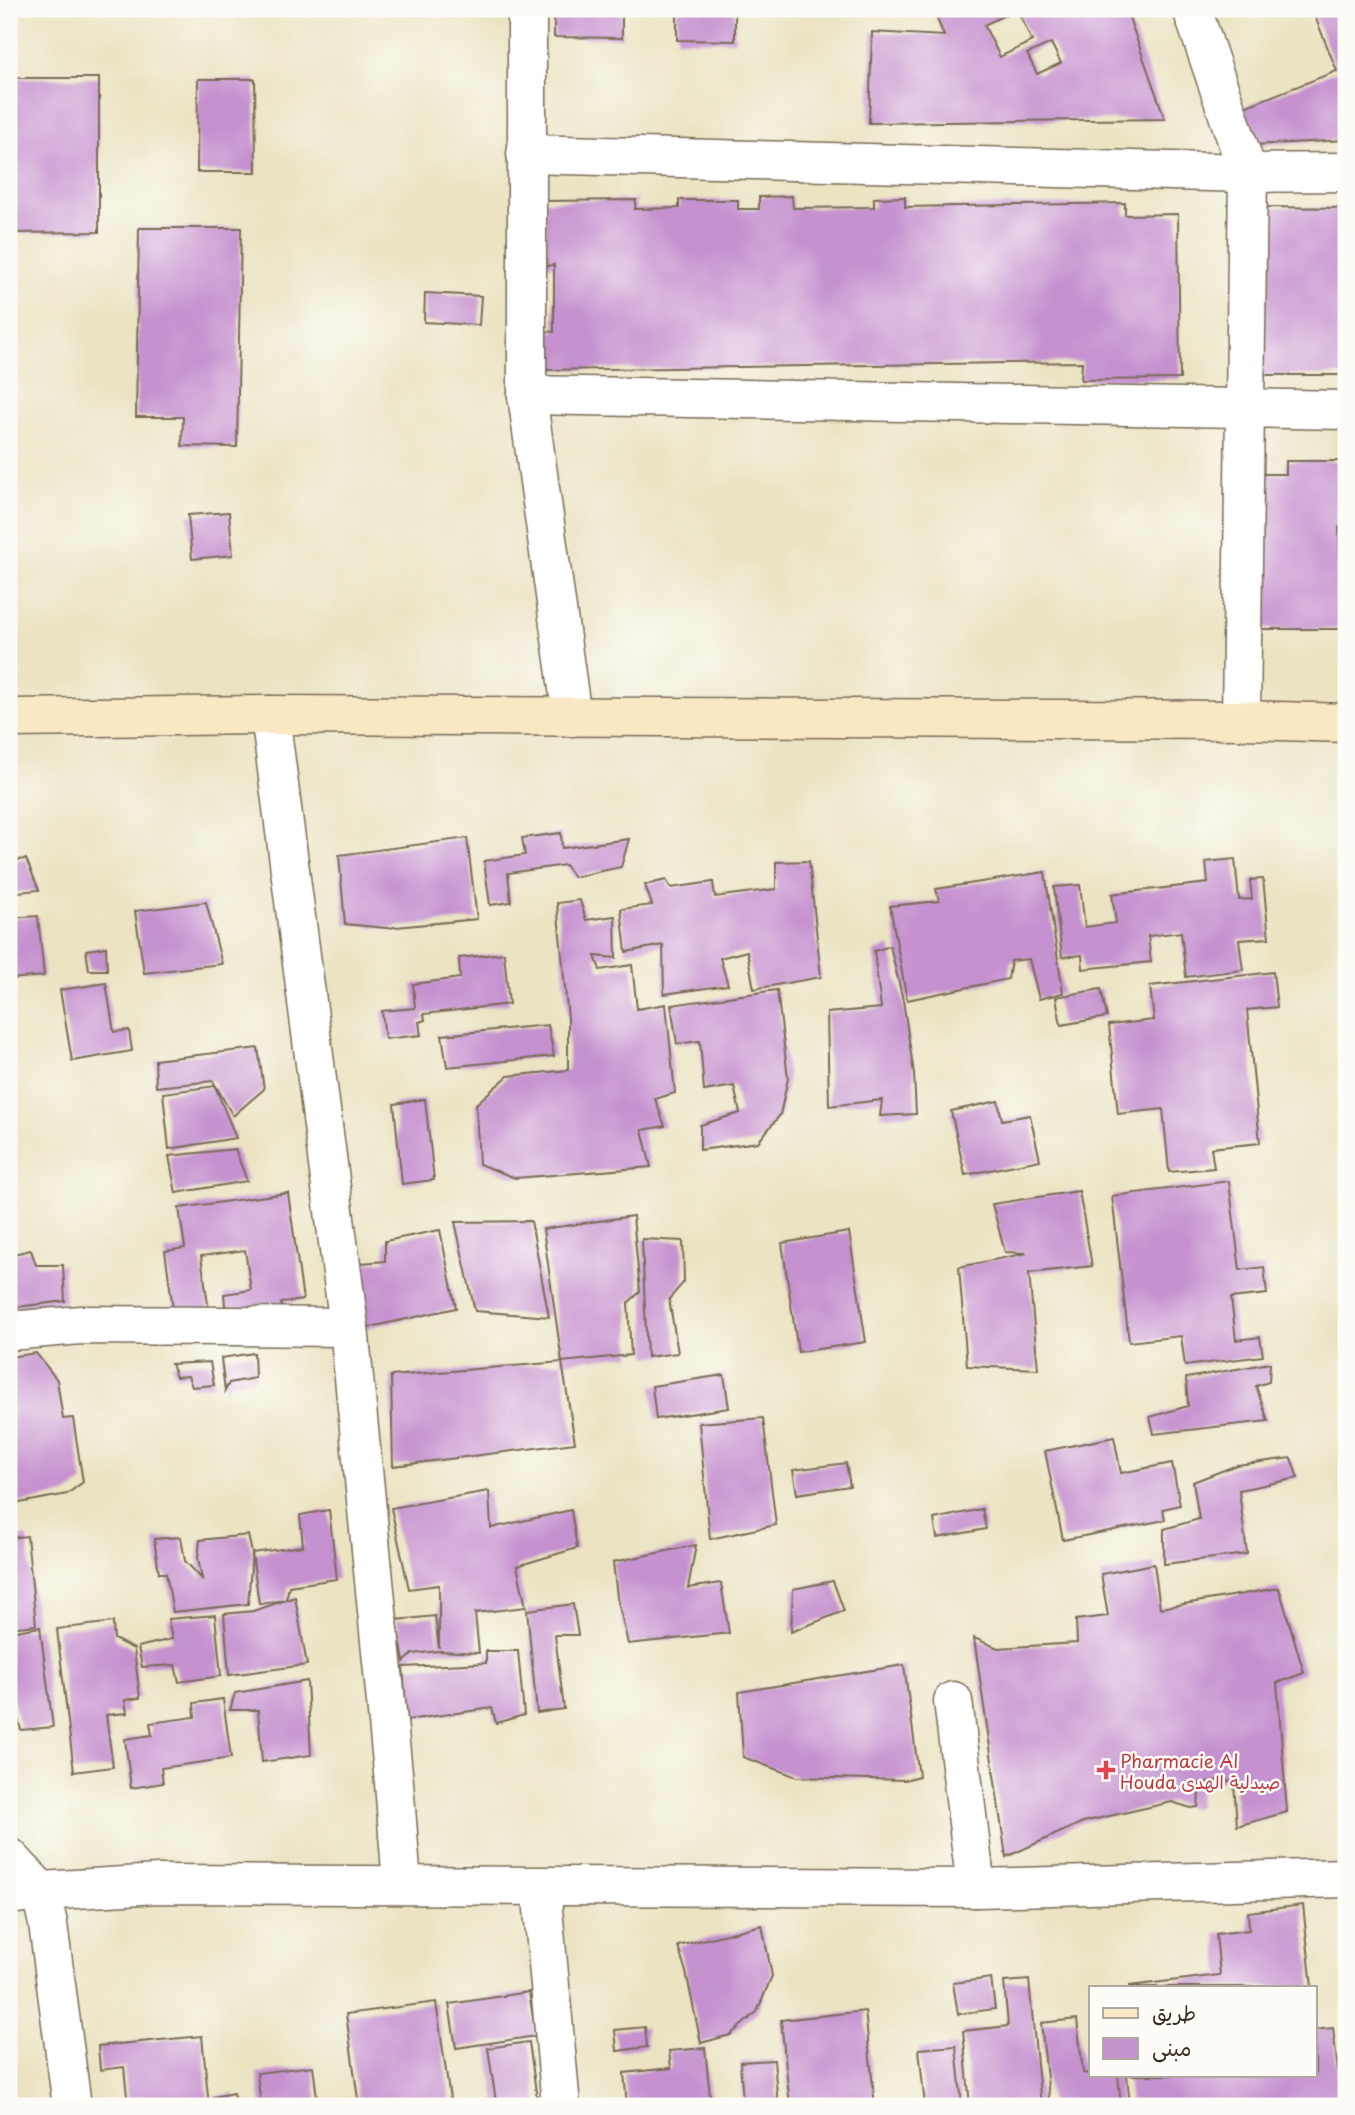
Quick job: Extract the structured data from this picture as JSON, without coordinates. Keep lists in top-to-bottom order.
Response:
{
  "places": {
    "health": ["Pharmacie Al Houda صيدلية الهدى"]
  },
  "legend": ["طريق", "مبنى"]
}
